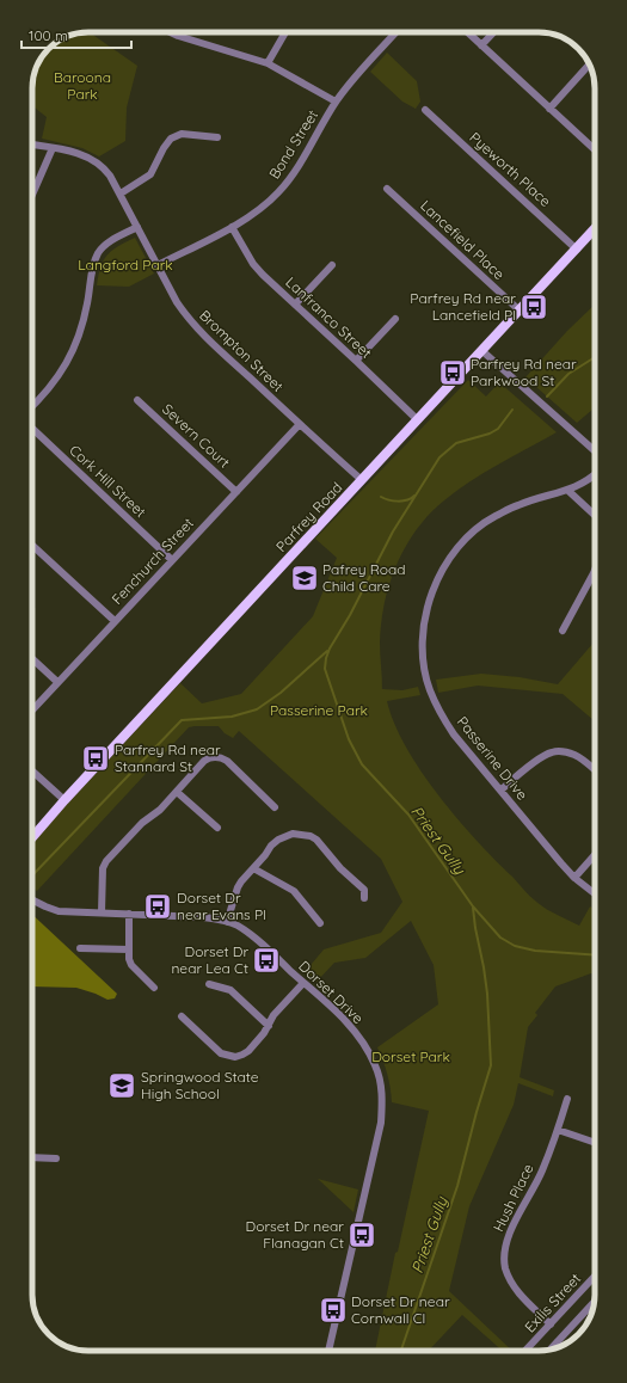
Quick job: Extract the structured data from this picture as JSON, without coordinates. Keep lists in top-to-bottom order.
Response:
{
  "streets": {
    "main road": ["Parfrey Road"],
    "street": [
      "Bond Street",
      "Pyeworth Place",
      "Lancefield Place",
      "Lanfranco Street",
      "Brompton Street",
      "Severn Court",
      "Cork Hill Street",
      "Fenchurch Street",
      "Passerine Drive",
      "Dorset Drive",
      "Hush Place",
      "Exilis Street"
    ]
  },
  "crossings": [
    ["Bond Street", "Lanfranco Street"],
    ["Bond Street", "Brompton Street"],
    ["Pyeworth Place", "Parfrey Road"],
    ["Lancefield Place", "Parfrey Road"],
    ["Lanfranco Street", "Parfrey Road"],
    ["Brompton Street", "Parfrey Road"],
    ["Brompton Street", "Fenchurch Street"],
    ["Severn Court", "Fenchurch Street"],
    ["Cork Hill Street", "Fenchurch Street"],
    ["Hush Place", "Exilis Street"]
  ],
  "water": ["Priest Gully"],
  "parks": [
    "Baroona Park",
    "Langford Park",
    "Passerine Park",
    "Dorset Park"
  ],
  "places": {
    "bus stop": [
      "Parfrey Rd near Lancefield Pl",
      "Parfrey Rd near Parkwood St",
      "Parfrey Rd near Stannard St",
      "Dorset Dr near Evans Pl",
      "Dorset Dr near Lea Ct",
      "Dorset Dr near Flanagan Ct",
      "Dorset Dr near Cornwall Cl"
    ],
    "school or university": ["Pafrey Road Child Care", "Springwood State High School"]
  },
  "scale_bar": "100 m"
}
